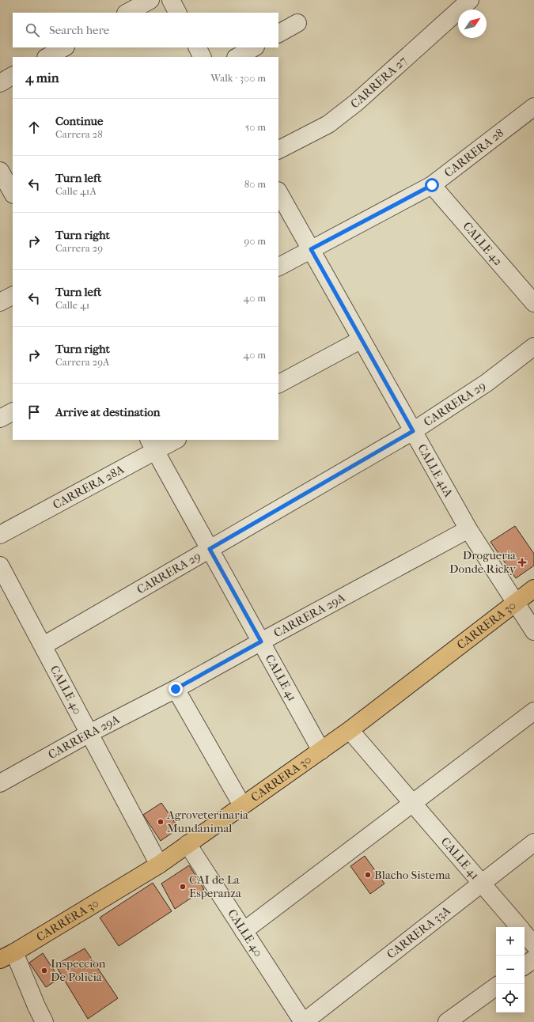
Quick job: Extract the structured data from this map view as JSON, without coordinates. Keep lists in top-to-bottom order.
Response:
{
  "streets": {
    "main road": ["CARRERA 30"],
    "street": [
      "CARRERA 27",
      "CARRERA 28",
      "CALLE 42",
      "CARRERA 29",
      "CALLE 41A",
      "CARRERA 28A",
      "CARRERA 29A",
      "CALLE 41",
      "CALLE 40",
      "CARRERA 33A"
    ]
  },
  "crossings": [
    ["CARRERA 28", "CALLE 42"],
    ["CARRERA 28", "CALLE 41A"],
    ["CARRERA 29", "CALLE 41A"],
    ["CARRERA 29", "CALLE 41"],
    ["CARRERA 29", "CALLE 40"],
    ["CALLE 41A", "CARRERA 29A"],
    ["CALLE 41A", "CARRERA 30"],
    ["CARRERA 28A", "CALLE 41"],
    ["CARRERA 29A", "CALLE 41"],
    ["CARRERA 29A", "CALLE 40"],
    ["CARRERA 30", "CALLE 41"],
    ["CARRERA 30", "CALLE 40"],
    ["CALLE 41", "CARRERA 33A"],
    ["CALLE 40", "CARRERA 33A"]
  ],
  "places": {
    "health": ["Drogueria Donde Ricky"],
    "other": [
      "Agroveterinaria Mundanimal",
      "Blacho Sistema",
      "CAI de La Esperanza",
      "Inspeccion De Policia"
    ]
  },
  "north": "top right",
  "page": {
    "search": "Search here",
    "heading": ["4 min", "Walk · 300 m"],
    "list": [
      ["Continue", "Carrera 28", "50 m"],
      ["Turn left", "Calle 41A", "80 m"],
      ["Turn right", "Carrera 29", "90 m"],
      ["Turn left", "Calle 41", "40 m"],
      ["Turn right", "Carrera 29A", "40 m"],
      "Arrive at destination"
    ],
    "map_buttons": ["+", "−"]
  }
}
